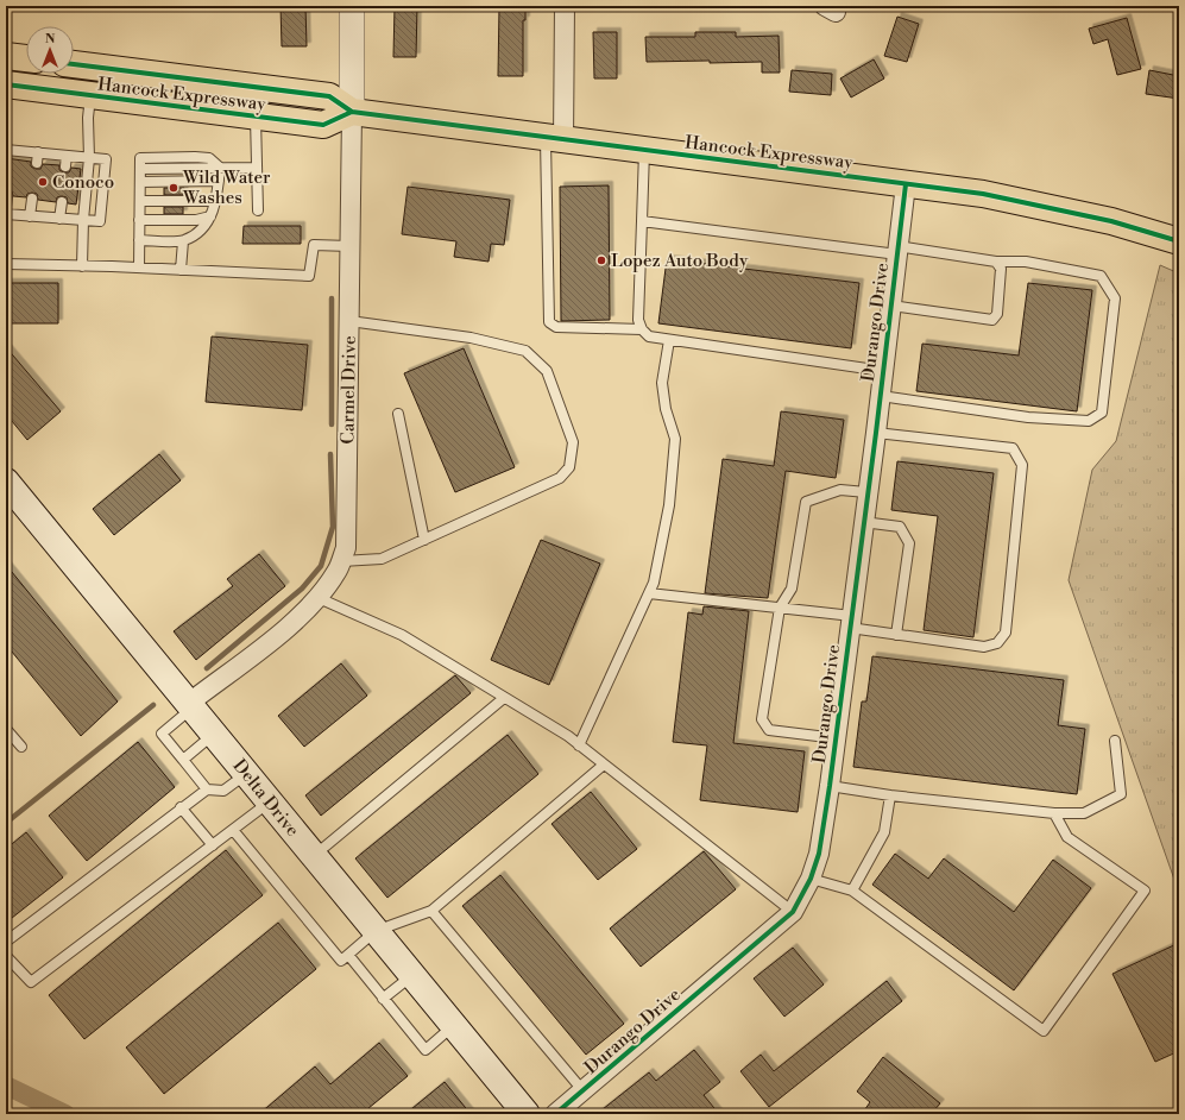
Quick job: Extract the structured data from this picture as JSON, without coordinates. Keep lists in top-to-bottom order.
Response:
{
  "streets": {
    "main road": ["Hancock Expressway", "Delta Drive"],
    "street": ["Durango Drive", "Carmel Drive"]
  },
  "crossings": [
    ["Hancock Expressway", "Durango Drive"],
    ["Hancock Expressway", "Carmel Drive"],
    ["Carmel Drive", "Delta Drive"]
  ],
  "places": ["Conoco", "Wild Water Washes", "Lopez Auto Body"],
  "north": "top"
}
